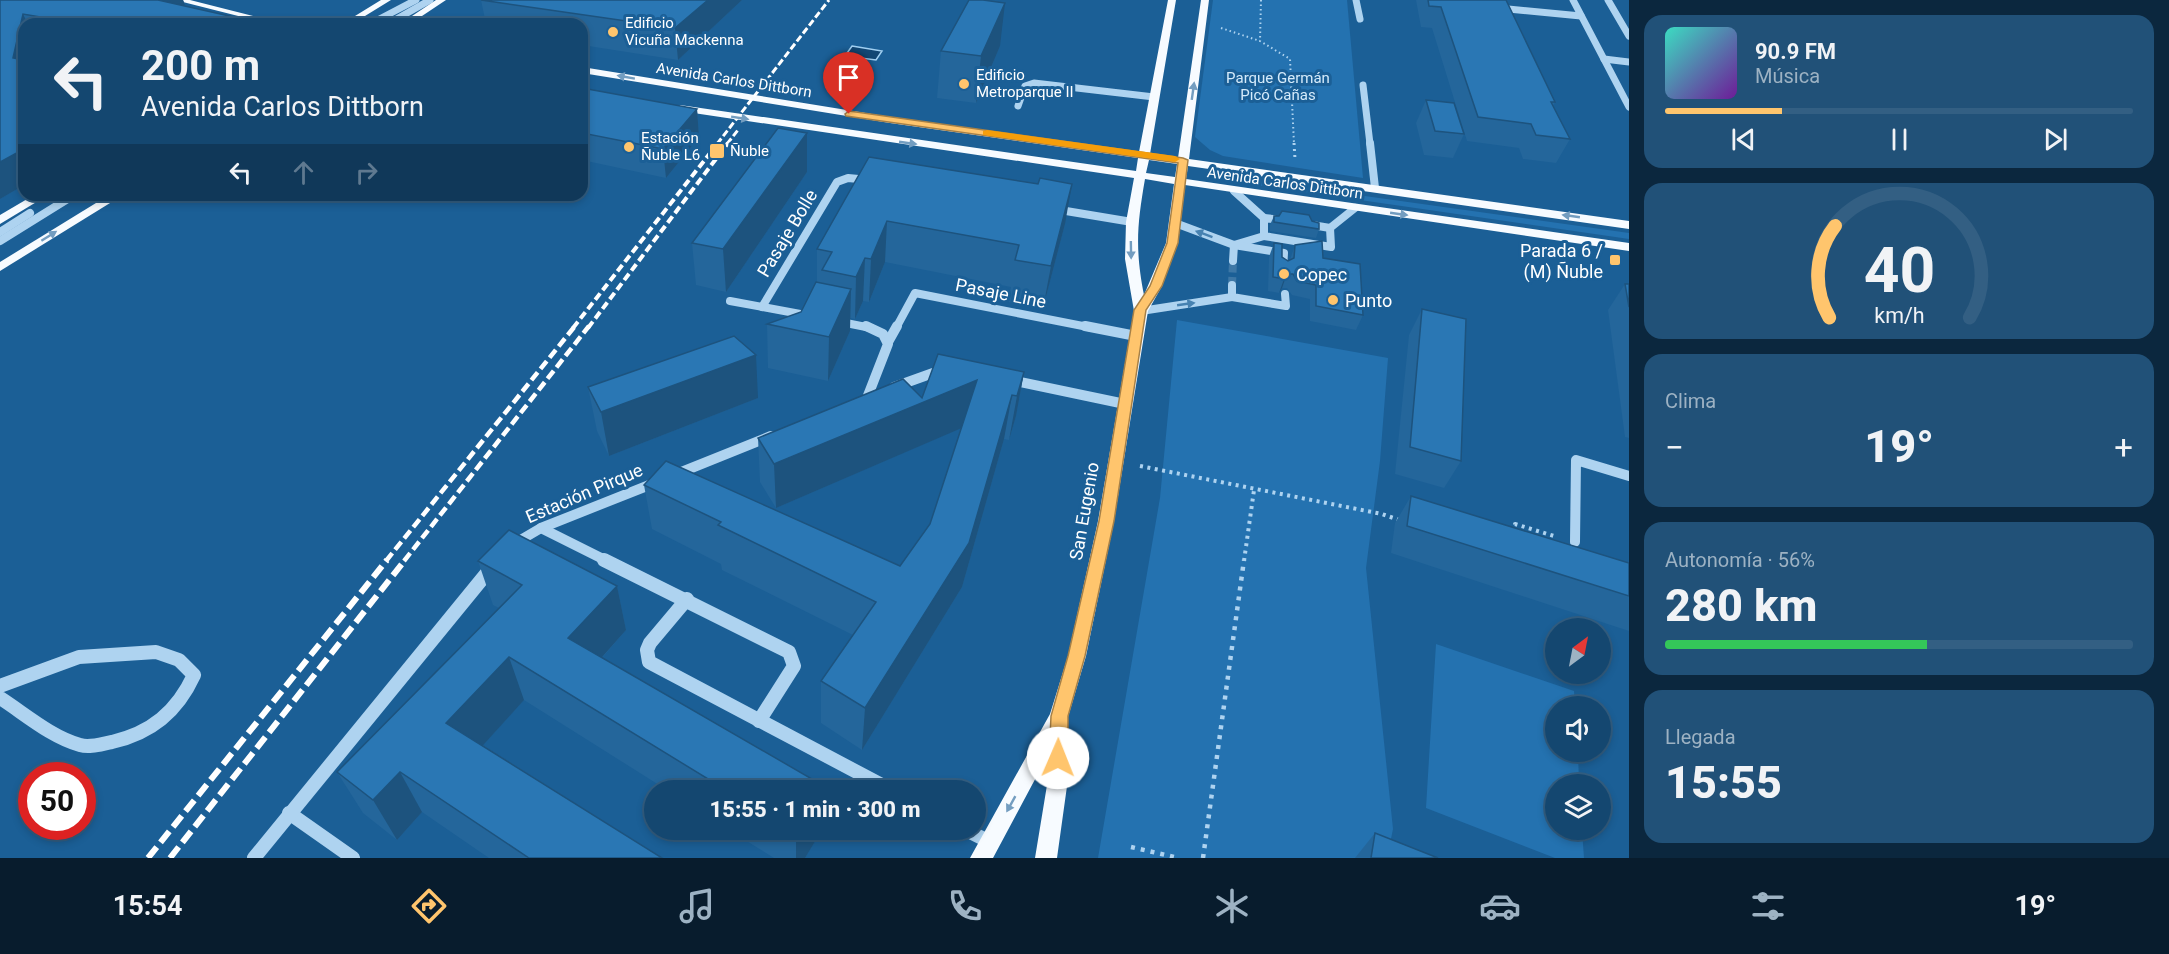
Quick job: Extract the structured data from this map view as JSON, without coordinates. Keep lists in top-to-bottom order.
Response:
{
  "streets": {
    "main road": ["Avenida Carlos Dittborn", "San Eugenio"],
    "street": ["Pasaje Bolle", "Pasaje Line", "Estación Pirque"]
  },
  "crossings": [
    ["Avenida Carlos Dittborn", "San Eugenio"],
    ["Pasaje Line", "San Eugenio"]
  ],
  "parks": ["Parque Germán Picó Cañas"],
  "places": {
    "other": [
      "Edificio Vicuña Mackenna",
      "Edificio Metroparque II",
      "Estación Ñuble L6",
      "Copec",
      "Punto"
    ],
    "transit": ["Ñuble", "Parada 6 / (M) Ñuble"]
  },
  "north": "top right",
  "page": {
    "turn": ["200 m", "Avenida Carlos Dittborn"],
    "song": ["90.9 FM", "Música"],
    "tile": [
      "Clima",
      ["Autonomía · 56%", "280 km"],
      ["Llegada", "15:55"]
    ],
    "heat": ["−", "19°", "+"],
    "limit": "50",
    "trip": "15:55 · 1 min · 300 m",
    "tabs": ["15:54", "19°"],
    "gauge": ["40", "km/h"]
  }
}
